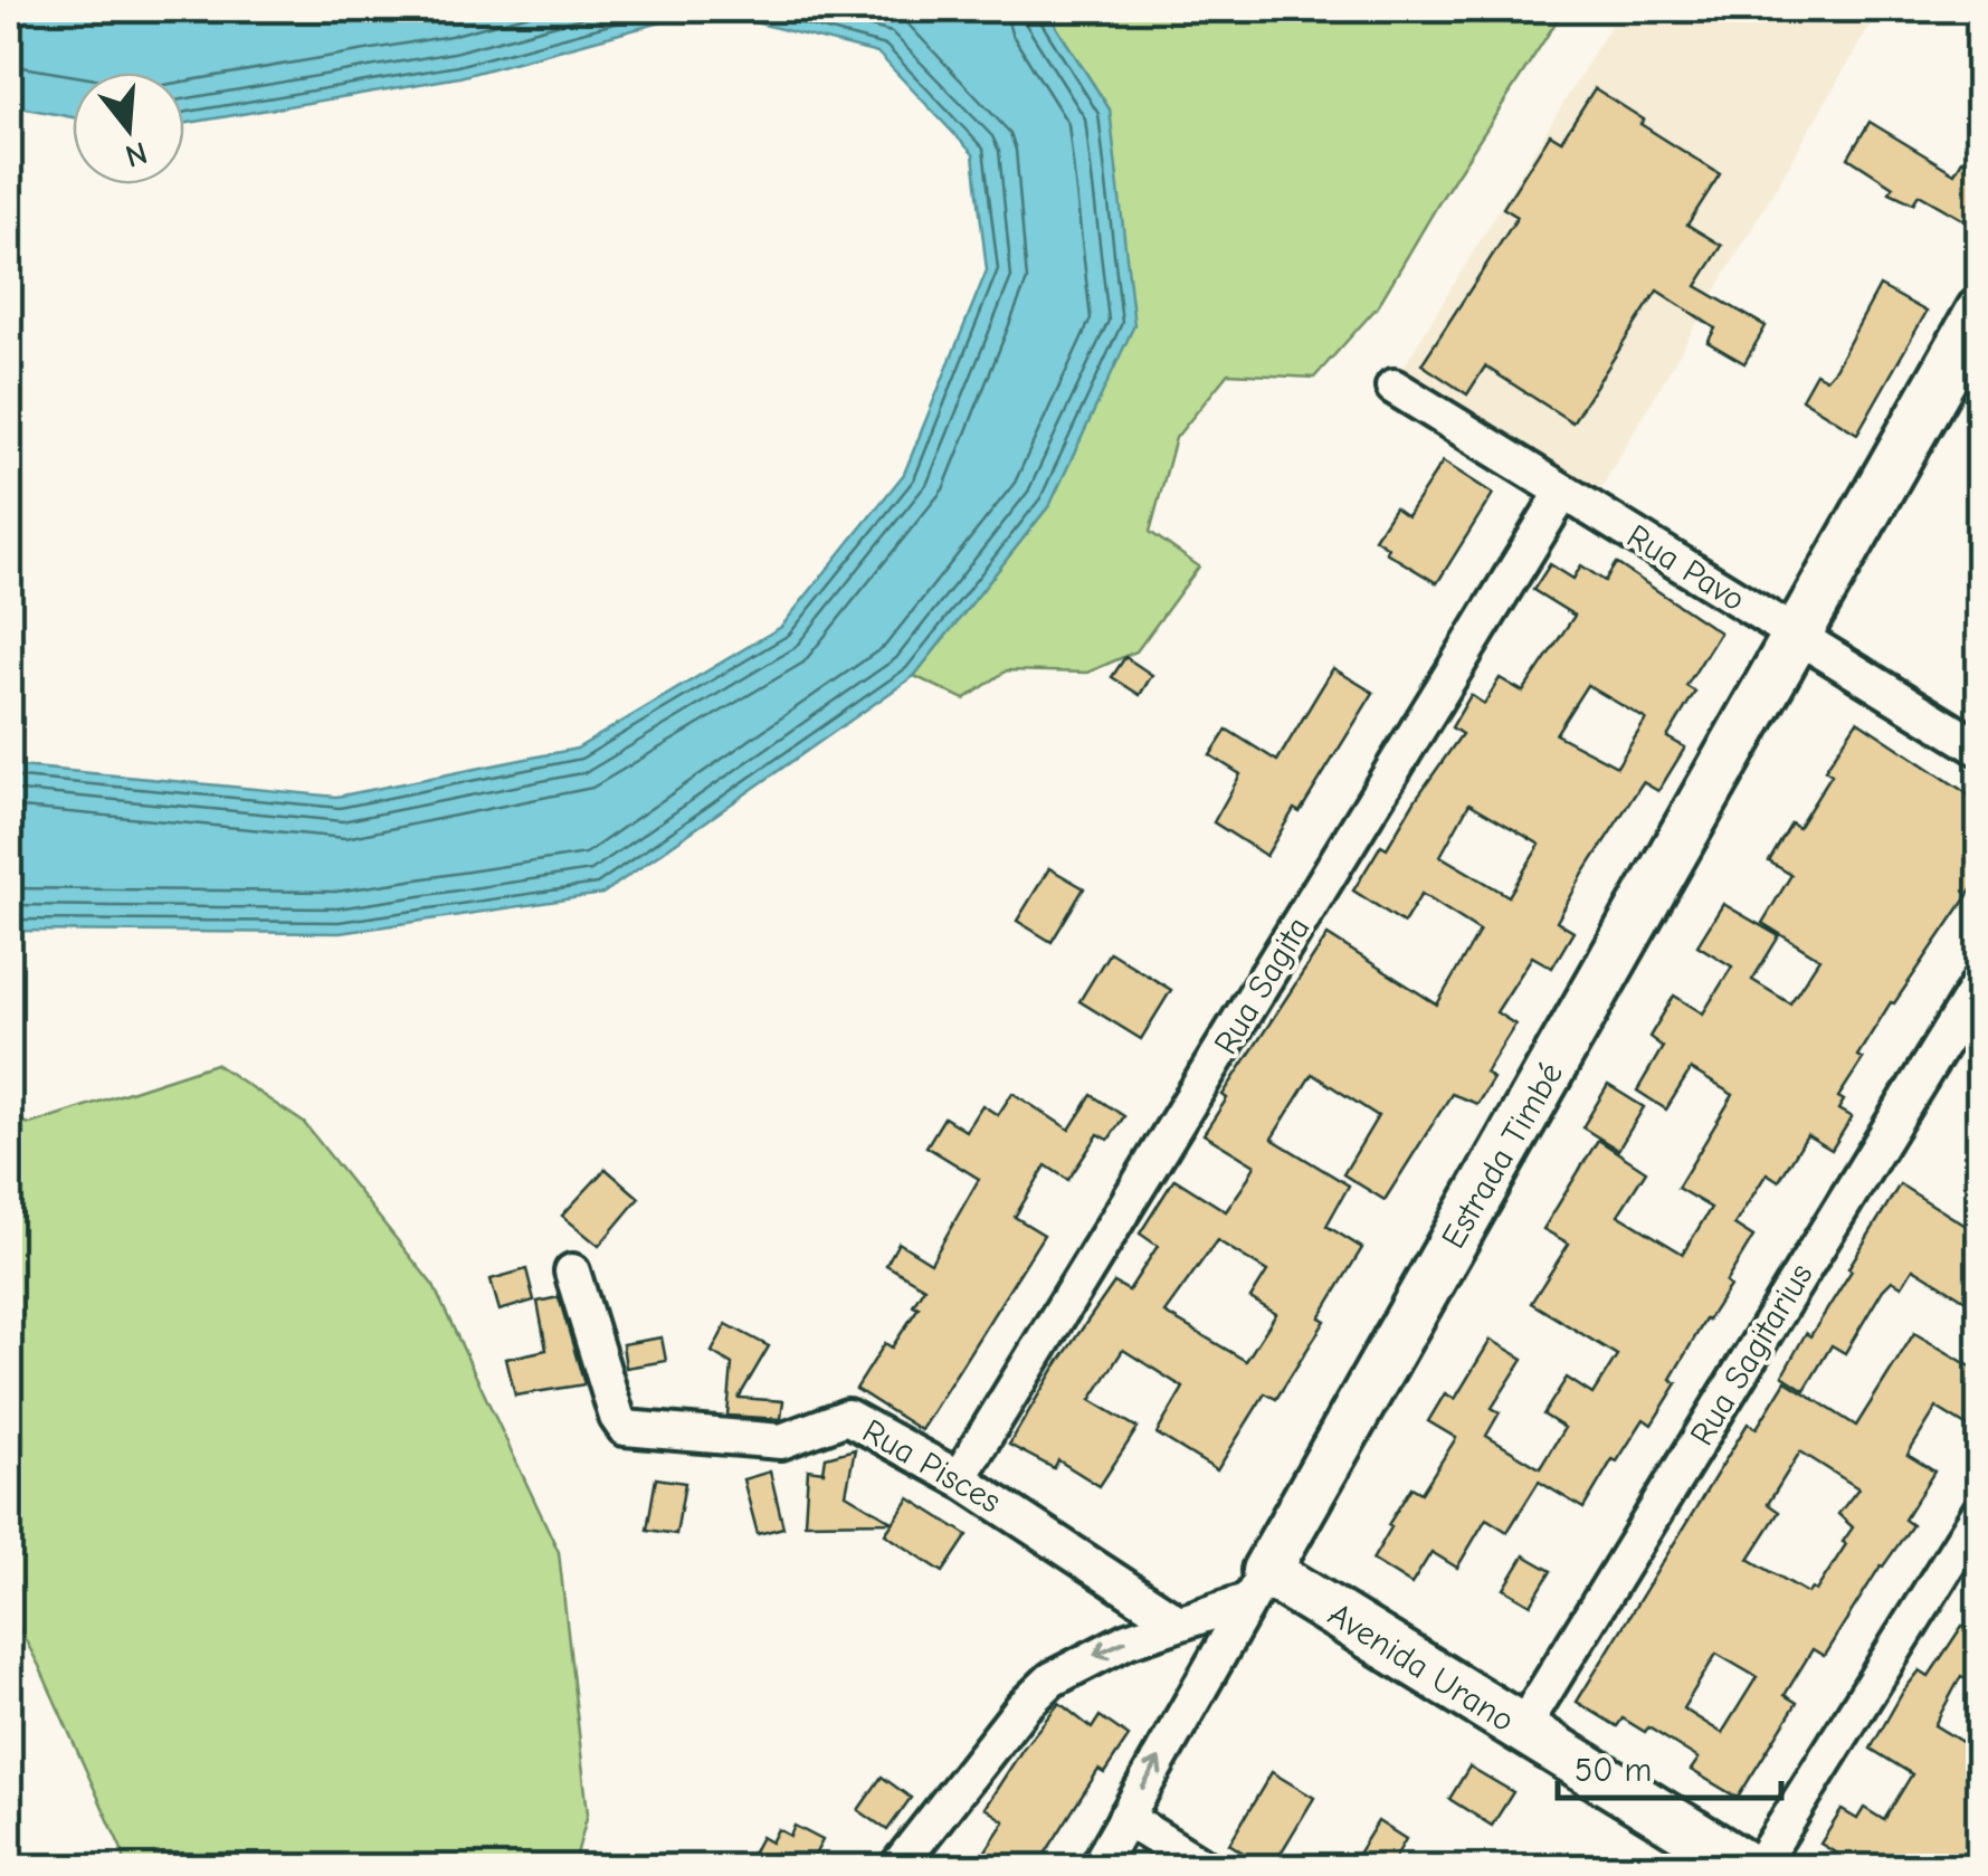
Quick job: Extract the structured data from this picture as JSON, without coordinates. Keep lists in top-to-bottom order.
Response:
{
  "streets": {
    "street": [
      "Rua Pavo",
      "Rua Sagita",
      "Estrada Timbé",
      "Rua Sagitarius",
      "Rua Pisces",
      "Avenida Urano"
    ]
  },
  "crossings": [
    ["Rua Pavo", "Rua Sagita"],
    ["Rua Pavo", "Estrada Timbé"],
    ["Rua Sagita", "Rua Pisces"],
    ["Estrada Timbé", "Avenida Urano"],
    ["Rua Sagitarius", "Avenida Urano"]
  ],
  "scale_bar": "50 m",
  "north": "bottom"
}
